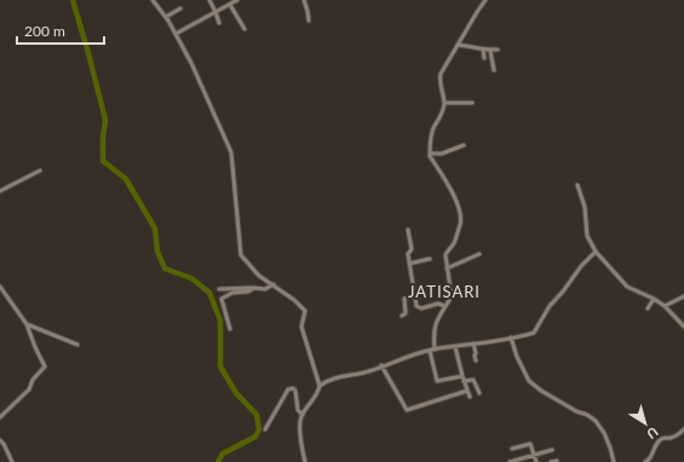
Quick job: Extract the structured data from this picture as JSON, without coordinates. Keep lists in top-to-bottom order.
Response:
{
  "districts": ["JATISARI"],
  "scale_bar": "200 m",
  "north": "bottom right"
}
